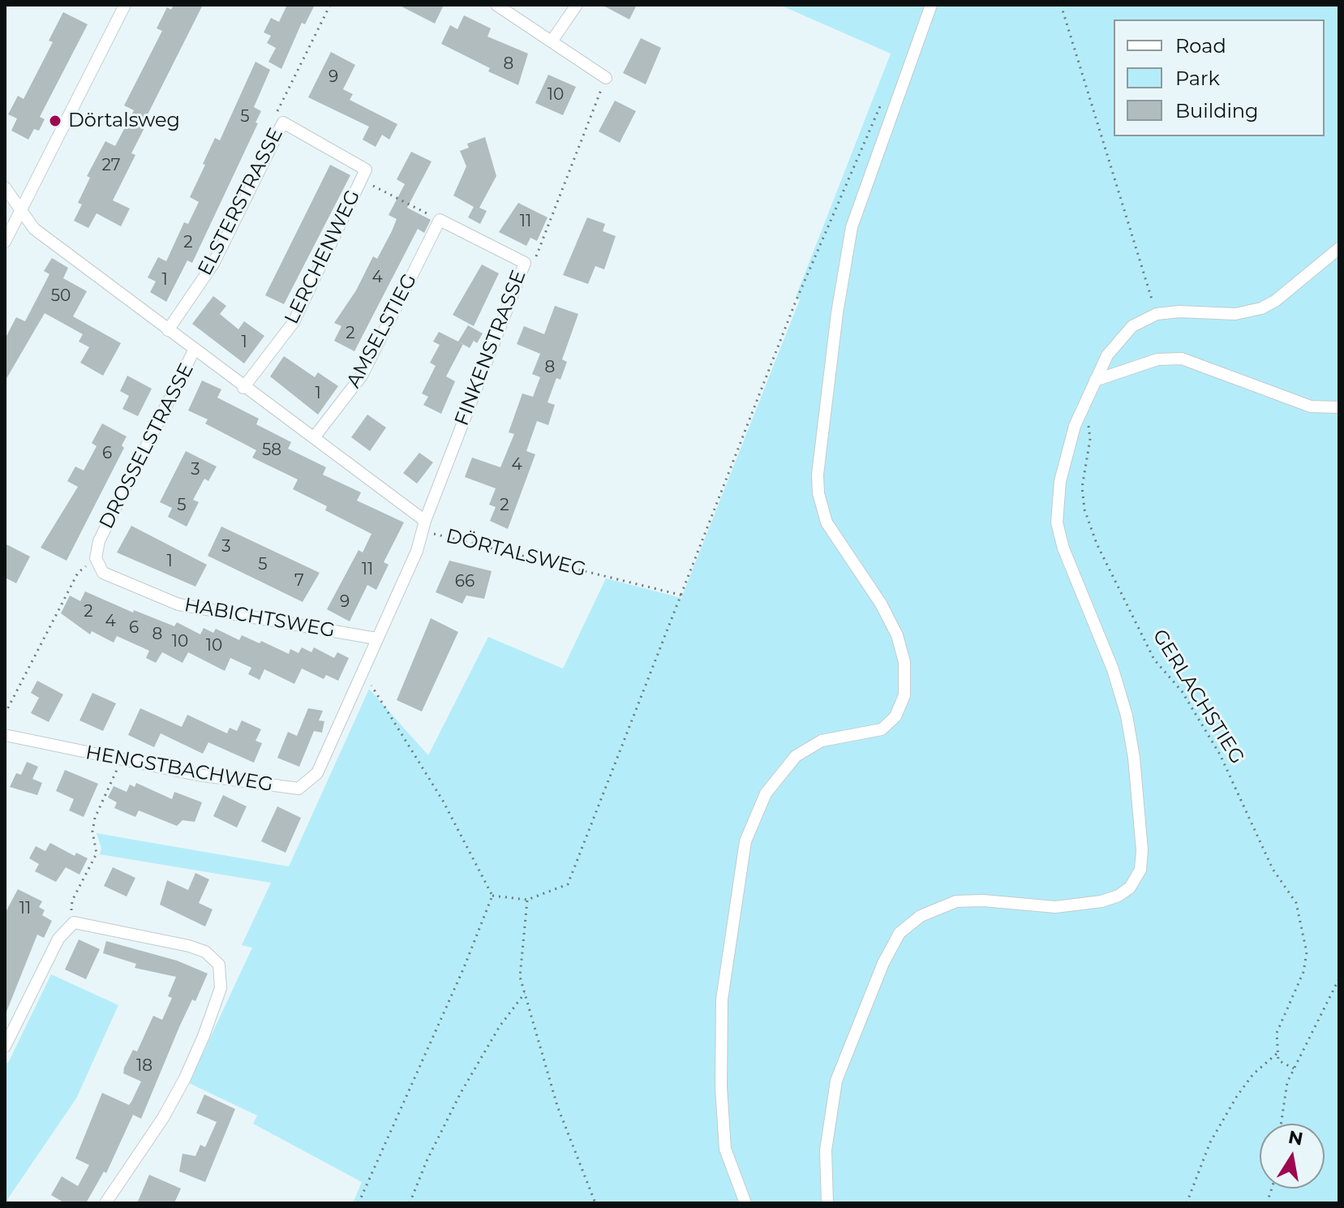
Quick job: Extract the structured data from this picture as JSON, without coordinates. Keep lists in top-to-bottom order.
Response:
{
  "streets": {
    "street": [
      "ELSTERSTRASSE",
      "LERCHENWEG",
      "AMSELSTIEG",
      "FINKENSTRASSE",
      "DROSSELSTRASSE",
      "DÖRTALSWEG",
      "HABICHTSWEG",
      "HENGSTBACHWEG"
    ],
    "path": ["GERLACHSTIEG"]
  },
  "crossings": [
    ["ELSTERSTRASSE", "LERCHENWEG"],
    ["ELSTERSTRASSE", "DÖRTALSWEG"],
    ["LERCHENWEG", "DÖRTALSWEG"],
    ["AMSELSTIEG", "FINKENSTRASSE"],
    ["AMSELSTIEG", "DÖRTALSWEG"],
    ["FINKENSTRASSE", "DÖRTALSWEG"],
    ["DROSSELSTRASSE", "DÖRTALSWEG"],
    ["DROSSELSTRASSE", "HABICHTSWEG"]
  ],
  "places": ["Dörtalsweg"],
  "house_numbers": [
    "8",
    "9",
    "10",
    "5",
    "27",
    "11",
    "2",
    "4",
    "1",
    "50",
    "2",
    "1",
    "8",
    "1",
    "58",
    "6",
    "4",
    "3",
    "5",
    "2",
    "3",
    "1",
    "5",
    "11",
    "7",
    "66",
    "9",
    "2",
    "4",
    "6",
    "8",
    "10",
    "10",
    "11",
    "18"
  ],
  "legend": ["Road", "Park", "Building"],
  "north": "top"
}
